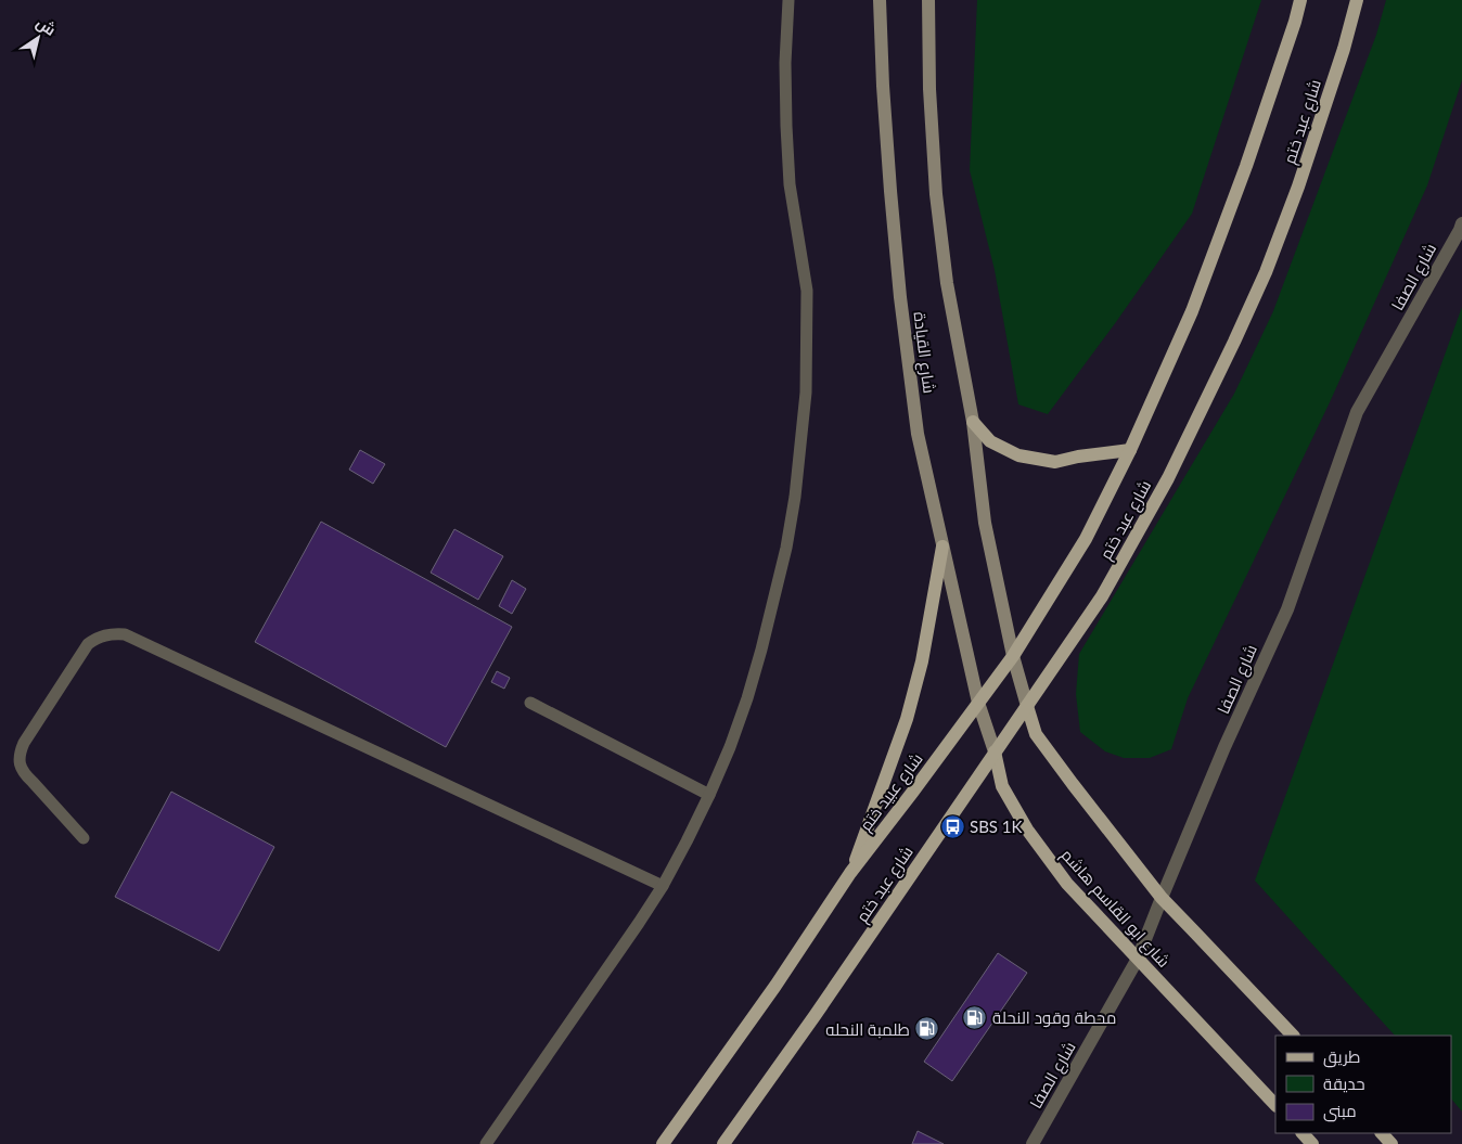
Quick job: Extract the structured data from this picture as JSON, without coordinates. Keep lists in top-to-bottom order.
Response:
{
  "streets": {
    "main road": [
      "شارع عبد ختم",
      "شارع القيادة",
      "شارع عبيد ختم",
      "شارع ابو القاسم هاشم"
    ],
    "street": ["شارع الصفا"]
  },
  "crossings": [
    ["شارع عبد ختم", "شارع ابو القاسم هاشم"],
    ["شارع الصفا", "شارع ابو القاسم هاشم"],
    ["شارع القيادة", "شارع عبيد ختم"],
    ["شارع القيادة", "شارع ابو القاسم هاشم"],
    ["شارع عبيد ختم", "شارع ابو القاسم هاشم"]
  ],
  "places": {
    "bus stop": ["SBS 1K"],
    "fuel station": ["محطة وقود النحلة", "طلمبة النحله"]
  },
  "legend": ["طريق", "حديقة", "مبنى"],
  "north": "top right"
}
